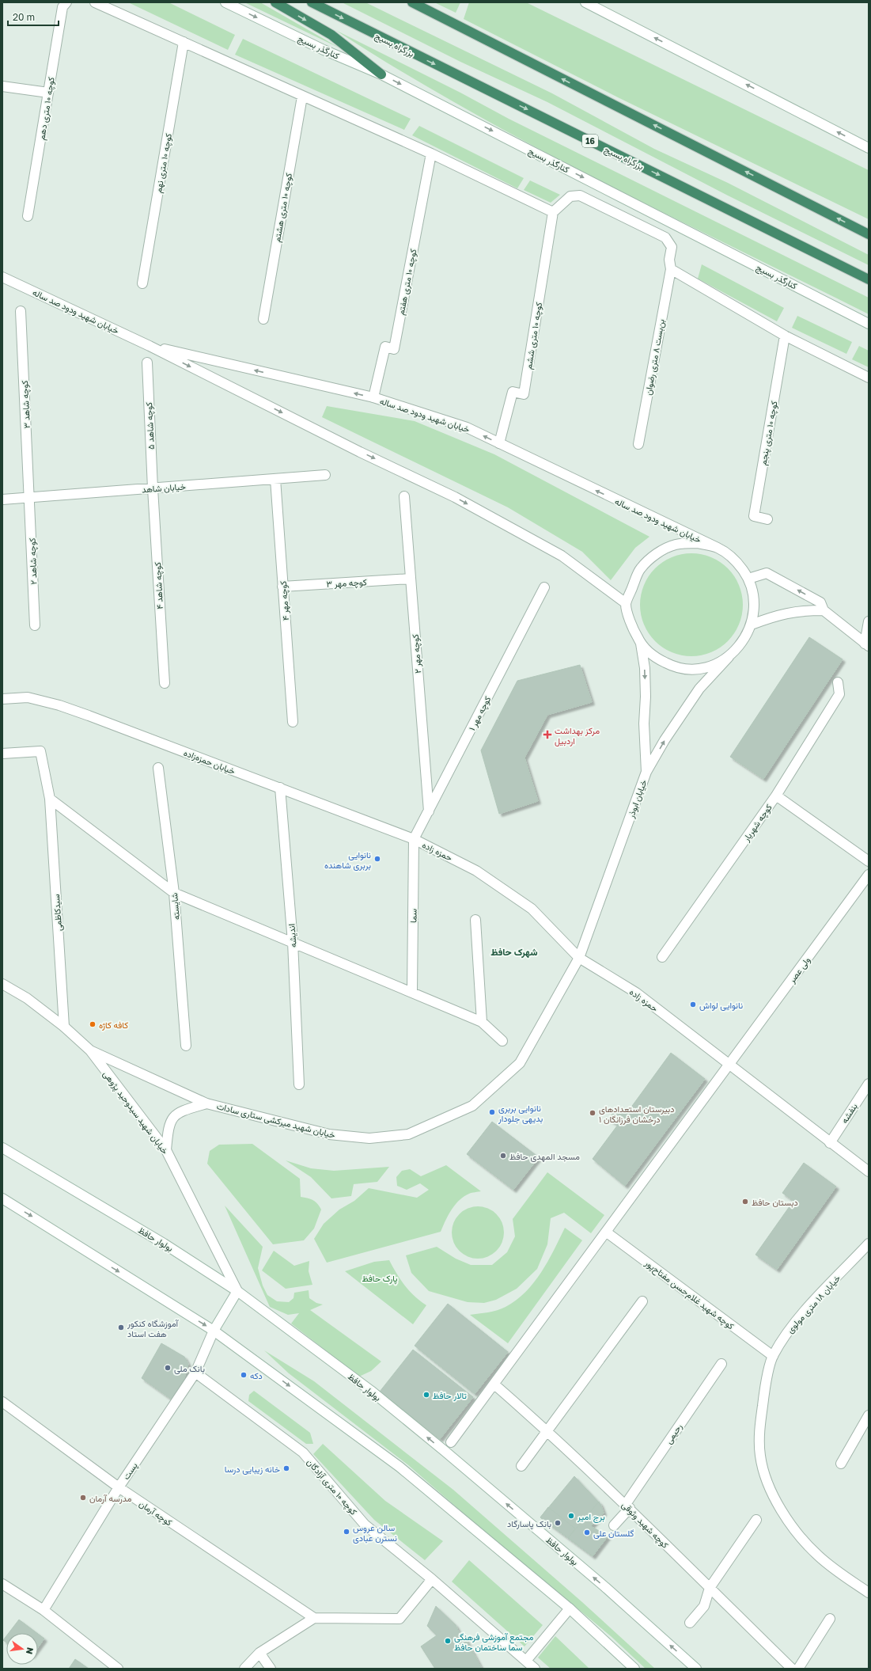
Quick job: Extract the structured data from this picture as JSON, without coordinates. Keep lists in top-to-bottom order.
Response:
{
  "streets": {
    "highway": ["بزرگراه بسیج", "16"],
    "street": [
      "کنارگذر بسیج",
      "کوچه ۱۰ متری دهم",
      "کوچه ۱۰ متری نهم",
      "کوچه ۱۰ متری هشتم",
      "کوچه ۱۰ متری هفتم",
      "خیابان شهید ودود صد ساله",
      "کوچه ۱۰ متری ششم",
      "بن‌بست ۸ متری رضوان",
      "کوچه شاهد ۳",
      "کوچه شاهد ۵",
      "کوچه ۱۰ متری پنجم",
      "خیابان شاهد",
      "کوچه شاهد ۲",
      "کوچه مهر ۳",
      "کوچه شاهد ۴",
      "کوچه مهر ۴",
      "کوچه مهر ۲",
      "کوچه مهر ۱",
      "خیابان حمزه‌زاده",
      "خیابان ابوذر",
      "کوچه شهریار",
      "حمزه زاده",
      "شایسته",
      "سیدکاظمی",
      "سما",
      "اندیشه",
      "ولی عصر",
      "خیابان شهید سیدوحید پژوهی",
      "بنفشه",
      "خیابان شهید میرکشی ستاری سادات",
      "بولوار حافظ",
      "کوچه شهید غلام‌حسن مفتاح‌پور",
      "خیابان ۱۸ متری مولوی",
      "رحیمی",
      "پست",
      "کوچه ۱۰ متری آزادگان",
      "کوچه آرمان",
      "کوچه شهید وثوقی"
    ]
  },
  "crossings": [
    ["کوچه ۱۰ متری هفتم", "خیابان شهید ودود صد ساله"],
    ["خیابان شهید ودود صد ساله", "کوچه ۱۰ متری ششم"],
    ["خیابان شهید ودود صد ساله", "خیابان ابوذر"],
    ["کوچه ۱۰ متری ششم", "بن‌بست ۸ متری رضوان"],
    ["کوچه شاهد ۳", "خیابان شاهد"],
    ["کوچه شاهد ۳", "کوچه شاهد ۲"],
    ["کوچه شاهد ۵", "خیابان شاهد"],
    ["کوچه شاهد ۵", "کوچه شاهد ۴"],
    ["خیابان شاهد", "کوچه شاهد ۲"],
    ["خیابان شاهد", "کوچه شاهد ۴"],
    ["خیابان شاهد", "کوچه مهر ۴"],
    ["کوچه مهر ۳", "کوچه مهر ۴"],
    ["کوچه مهر ۳", "کوچه مهر ۲"],
    ["کوچه مهر ۲", "کوچه مهر ۱"],
    ["کوچه مهر ۱", "خیابان حمزه‌زاده"],
    ["کوچه مهر ۱", "حمزه زاده"],
    ["کوچه مهر ۱", "سما"],
    ["خیابان حمزه‌زاده", "حمزه زاده"],
    ["خیابان حمزه‌زاده", "سما"],
    ["خیابان حمزه‌زاده", "اندیشه"],
    ["خیابان ابوذر", "حمزه زاده"],
    ["خیابان ابوذر", "خیابان شهید میرکشی ستاری سادات"],
    ["حمزه زاده", "سما"],
    ["حمزه زاده", "ولی عصر"],
    ["حمزه زاده", "بنفشه"],
    ["حمزه زاده", "خیابان شهید میرکشی ستاری سادات"],
    ["سیدکاظمی", "خیابان شهید سیدوحید پژوهی"],
    ["ولی عصر", "کوچه شهید غلام‌حسن مفتاح‌پور"],
    ["ولی عصر", "کوچه شهید وثوقی"],
    ["خیابان شهید سیدوحید پژوهی", "خیابان شهید میرکشی ستاری سادات"],
    ["خیابان شهید سیدوحید پژوهی", "بولوار حافظ"],
    ["خیابان شهید سیدوحید پژوهی", "پست"],
    ["بولوار حافظ", "پست"],
    ["کوچه شهید غلام‌حسن مفتاح‌پور", "خیابان ۱۸ متری مولوی"],
    ["رحیمی", "کوچه شهید وثوقی"],
    ["پست", "کوچه ۱۰ متری آزادگان"],
    ["پست", "کوچه آرمان"]
  ],
  "districts": ["شهرک حافظ"],
  "parks": ["پارک حافظ"],
  "places": {
    "health": ["مرکز بهداشت اردبیل"],
    "other": [
      "نانوایی بربری شاهنده",
      "نانوایی لواش",
      "کافه کاژه",
      "نانوایی بربری بدیهی جلودار",
      "دبیرستان استعدادهای درخشان فرزانگان ۱",
      "مسجد المهدی حافظ",
      "دبستان حافظ",
      "آموزشگاه کنکور هفت استاد",
      "بانک ملی",
      "دکه",
      "تالار حافظ",
      "خانه زیبایی درسا",
      "مدرسه آرمان",
      "برج امیر",
      "بانک پاسارگاد",
      "سالن عروس نسترن عبادی",
      "گلستان علی",
      "مجتمع آموزشی فرهنگی سما ساختمان حافظ"
    ]
  },
  "scale_bar": "20 m",
  "north": "right"
}
